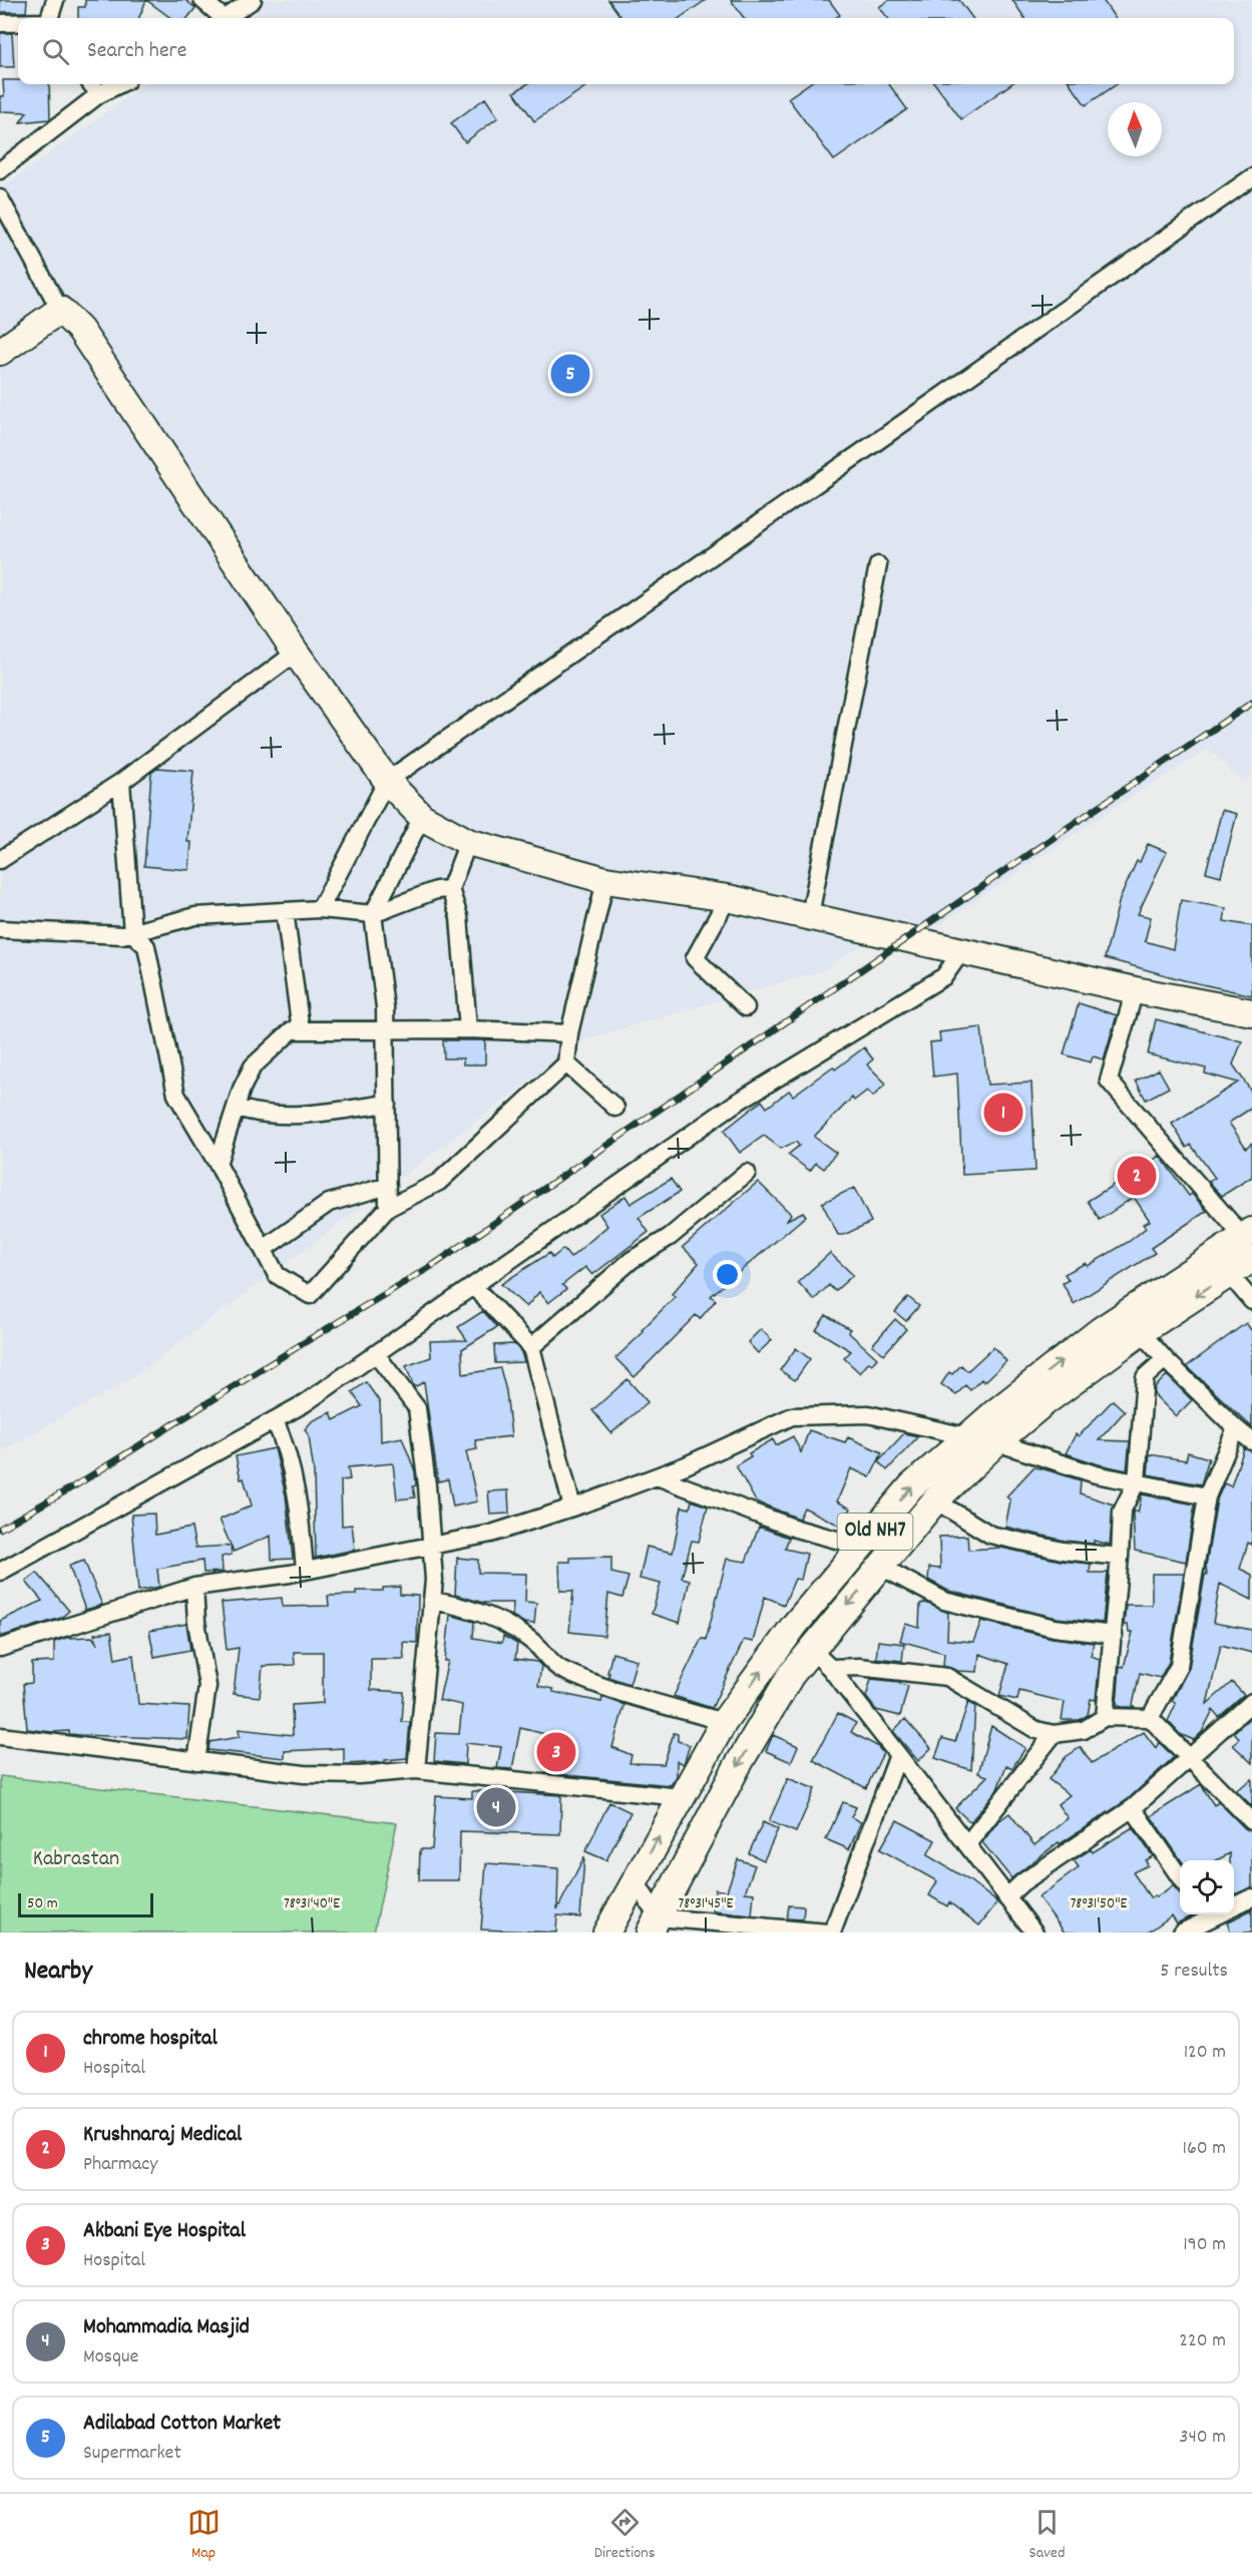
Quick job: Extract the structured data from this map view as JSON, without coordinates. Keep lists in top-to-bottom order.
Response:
{
  "streets": {
    "main road": ["Old NH7"]
  },
  "parks": ["Kabrastan"],
  "scale_bar": "50 m",
  "north": "top",
  "page": {
    "search": "Search here",
    "pins": [
      "5",
      "1",
      "2",
      "3",
      "4"
    ],
    "scale": "50 m",
    "heading": ["Nearby", "5 results"],
    "list": [
      {
        "mark": "1",
        "name": "chrome hospital",
        "note": "Hospital",
        "value": "120 m"
      },
      {
        "mark": "2",
        "name": "Krushnaraj Medical",
        "note": "Pharmacy",
        "value": "160 m"
      },
      {
        "mark": "3",
        "name": "Akbani Eye Hospital",
        "note": "Hospital",
        "value": "190 m"
      },
      {
        "mark": "4",
        "name": "Mohammadia Masjid",
        "note": "Mosque",
        "value": "220 m"
      },
      {
        "mark": "5",
        "name": "Adilabad Cotton Market",
        "note": "Supermarket",
        "value": "340 m"
      }
    ],
    "nav": ["Map", "Directions", "Saved"]
  },
  "coordinates": ["78°31'40\"E", "78°31'45\"E", "78°31'50\"E"]
}
